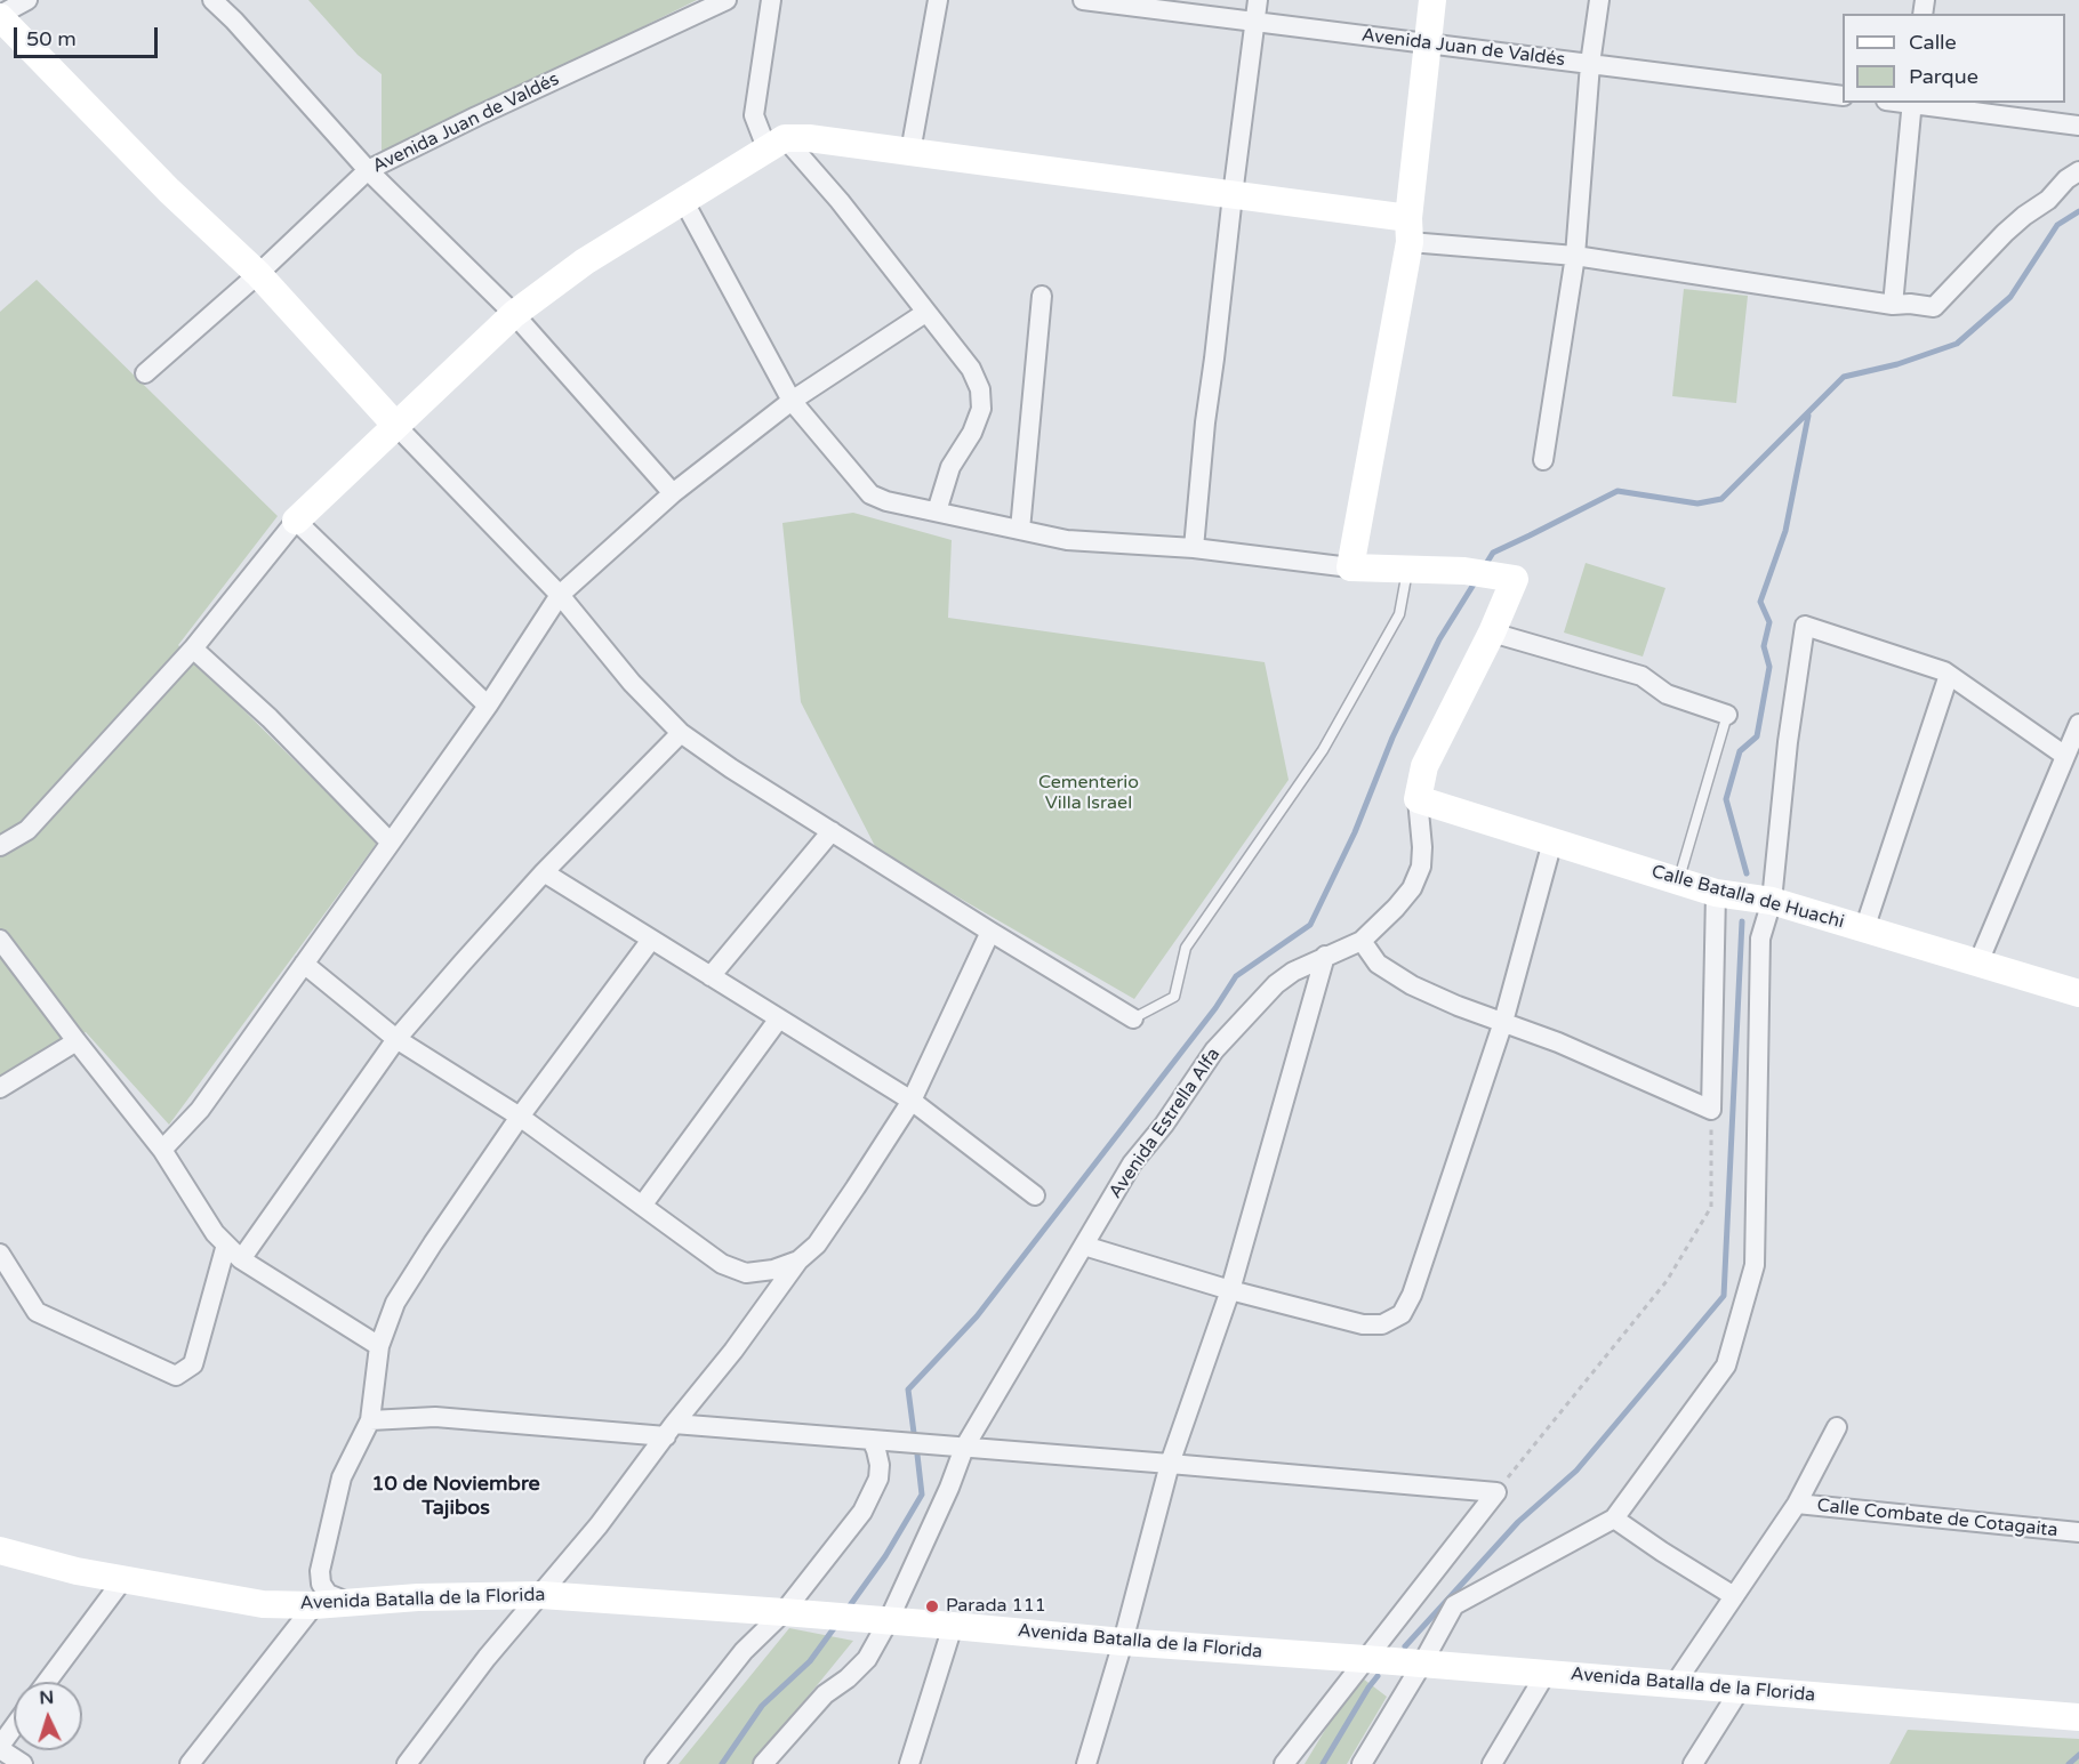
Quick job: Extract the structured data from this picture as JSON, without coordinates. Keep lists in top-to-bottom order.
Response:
{
  "streets": {
    "street": [
      "Avenida Juan de Valdés",
      "Calle Batalla de Huachi",
      "Avenida Estrella Alfa",
      "Calle Combate de Cotagaita",
      "Avenida Batalla de la Florida"
    ]
  },
  "crossings": [
    ["Calle Batalla de Huachi", "Avenida Estrella Alfa"],
    ["Avenida Estrella Alfa", "Avenida Batalla de la Florida"],
    ["Calle Combate de Cotagaita", "Avenida Batalla de la Florida"]
  ],
  "districts": ["10 de Noviembre Tajibos"],
  "parks": ["Cementerio Villa Israel"],
  "places": ["Parada 111"],
  "legend": ["Calle", "Parque"],
  "scale_bar": "50 m",
  "north": "top"
}
